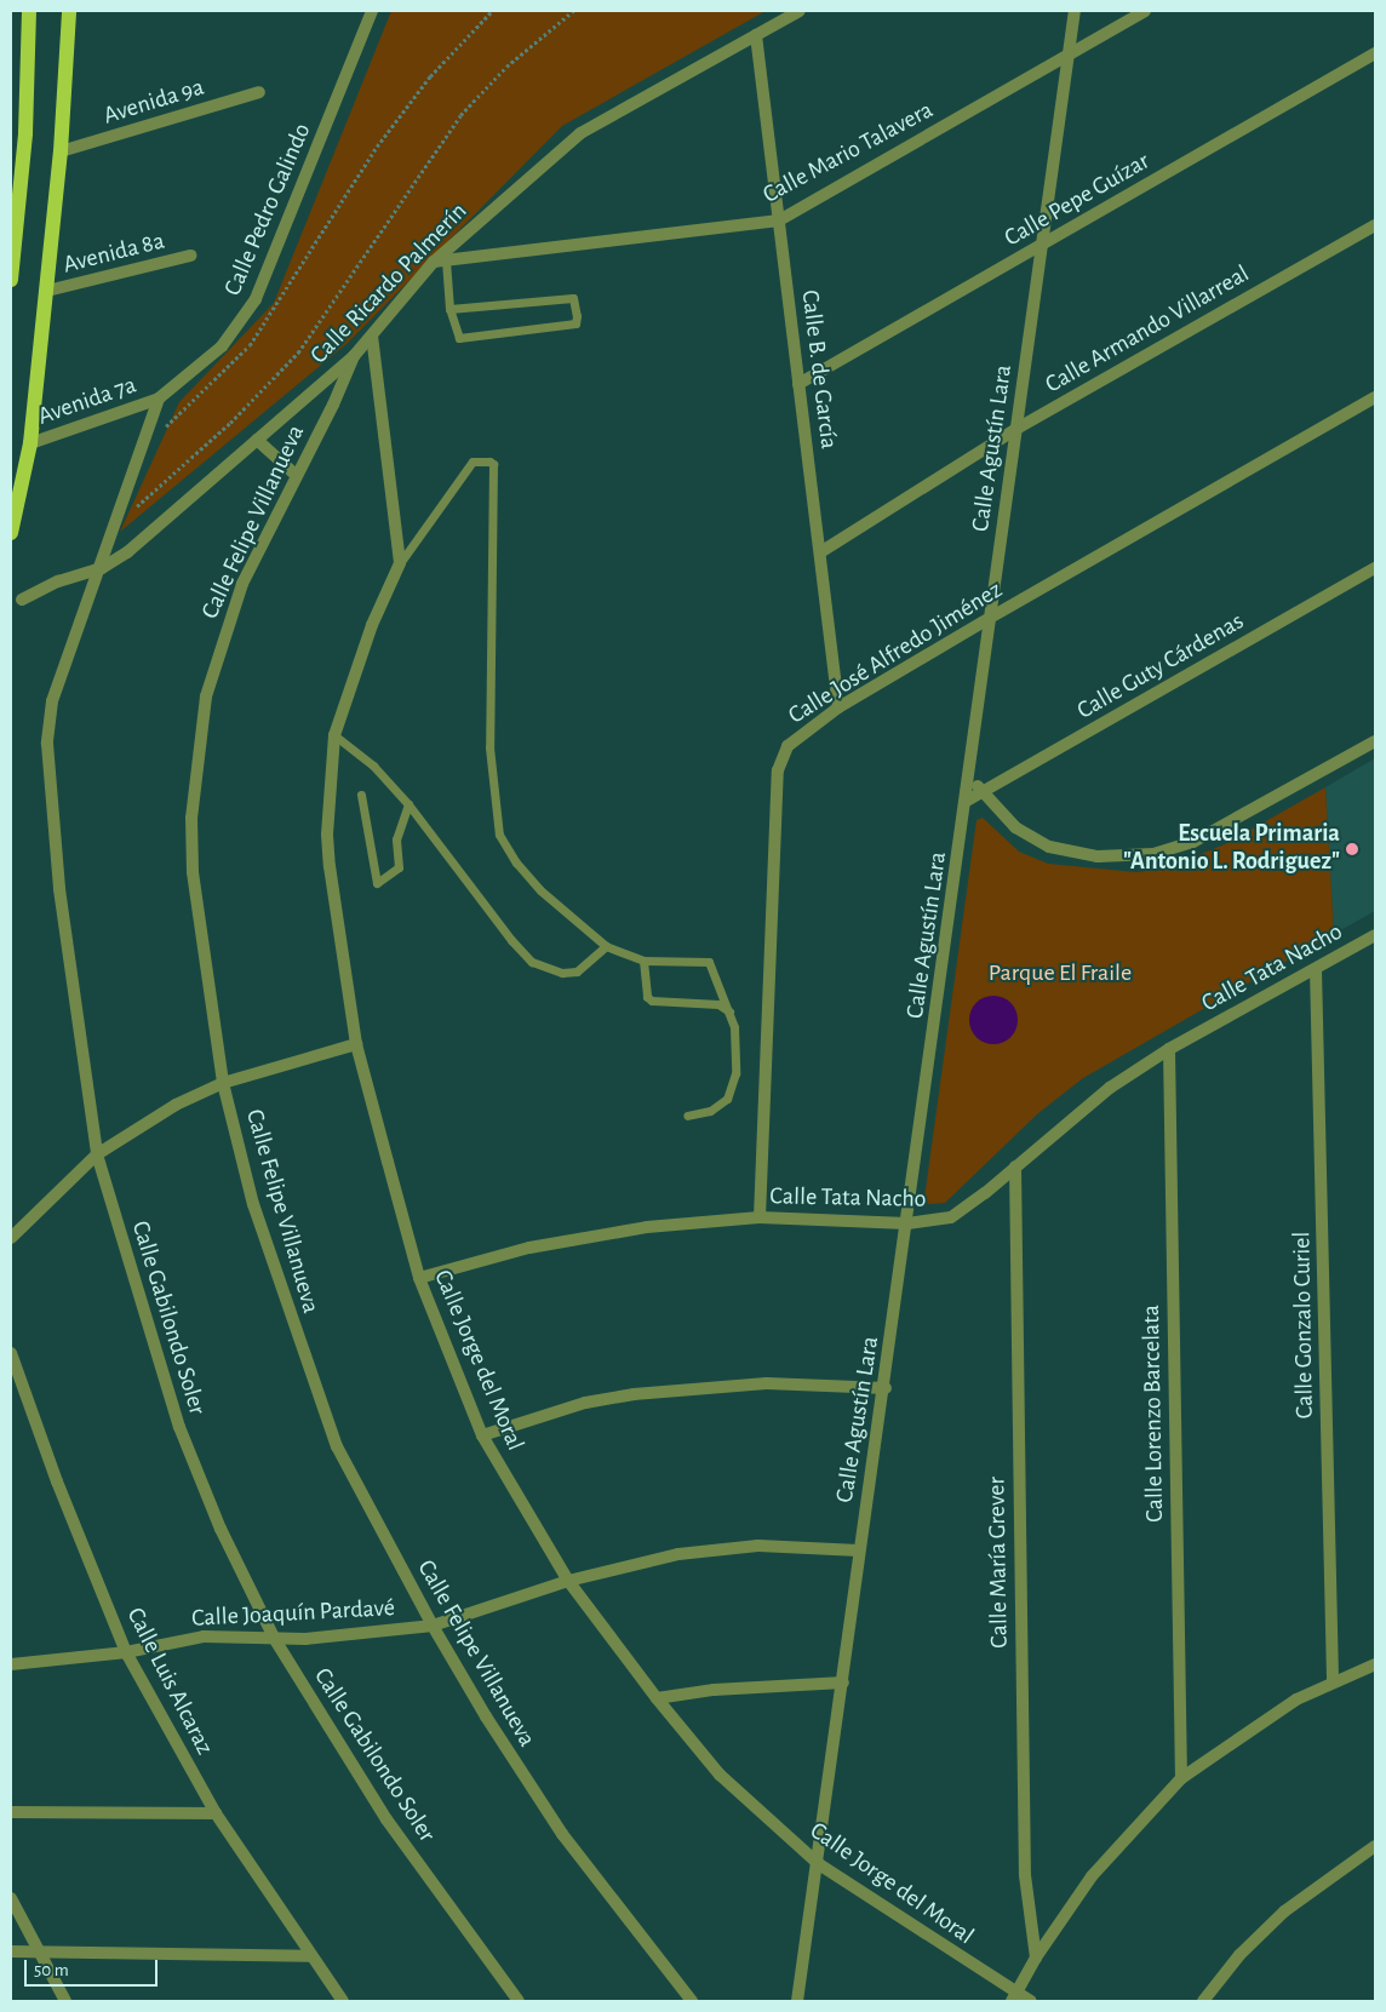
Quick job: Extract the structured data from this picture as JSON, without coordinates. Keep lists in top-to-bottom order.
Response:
{
  "streets": {
    "street": [
      "Avenida 9a",
      "Calle Mario Talavera",
      "Calle Pepe Guízar",
      "Calle Pedro Galindo",
      "Avenida 8a",
      "Calle Ricardo Palmerín",
      "Calle Armando Villarreal",
      "Calle B. de García",
      "Avenida 7a",
      "Calle Agustín Lara",
      "Calle Felipe Villanueva",
      "Calle José Alfredo Jiménez",
      "Calle Guty Cárdenas",
      "Calle Tata Nacho",
      "Calle Gabilondo Soler",
      "Calle Gonzalo Curiel",
      "Calle Jorge del Moral",
      "Calle Lorenzo Barcelata",
      "Calle María Grever",
      "Calle Joaquín Pardavé",
      "Calle Luis Alcaraz"
    ]
  },
  "crossings": [
    ["Calle Mario Talavera", "Calle Ricardo Palmerín"],
    ["Calle Mario Talavera", "Calle B. de García"],
    ["Calle Mario Talavera", "Calle Agustín Lara"],
    ["Calle Pepe Guízar", "Calle B. de García"],
    ["Calle Pepe Guízar", "Calle Agustín Lara"],
    ["Calle Pedro Galindo", "Avenida 7a"],
    ["Calle Ricardo Palmerín", "Calle B. de García"],
    ["Calle Ricardo Palmerín", "Calle Felipe Villanueva"],
    ["Calle Ricardo Palmerín", "Calle Gabilondo Soler"],
    ["Calle Armando Villarreal", "Calle B. de García"],
    ["Calle Armando Villarreal", "Calle Agustín Lara"],
    ["Calle B. de García", "Calle José Alfredo Jiménez"],
    ["Calle Agustín Lara", "Calle José Alfredo Jiménez"],
    ["Calle Agustín Lara", "Calle Guty Cárdenas"],
    ["Calle Agustín Lara", "Calle Tata Nacho"],
    ["Calle Agustín Lara", "Calle Jorge del Moral"],
    ["Calle Agustín Lara", "Calle Joaquín Pardavé"],
    ["Calle Felipe Villanueva", "Calle Joaquín Pardavé"],
    ["Calle José Alfredo Jiménez", "Calle Tata Nacho"],
    ["Calle Tata Nacho", "Calle Gonzalo Curiel"],
    ["Calle Tata Nacho", "Calle Jorge del Moral"],
    ["Calle Tata Nacho", "Calle Lorenzo Barcelata"],
    ["Calle Tata Nacho", "Calle María Grever"],
    ["Calle Gabilondo Soler", "Calle Joaquín Pardavé"],
    ["Calle Jorge del Moral", "Calle Joaquín Pardavé"],
    ["Calle Joaquín Pardavé", "Calle Luis Alcaraz"]
  ],
  "parks": ["Parque El Fraile"],
  "places": ["Escuela Primaria \"Antonio L. Rodriguez\""],
  "scale_bar": "50 m"
}
